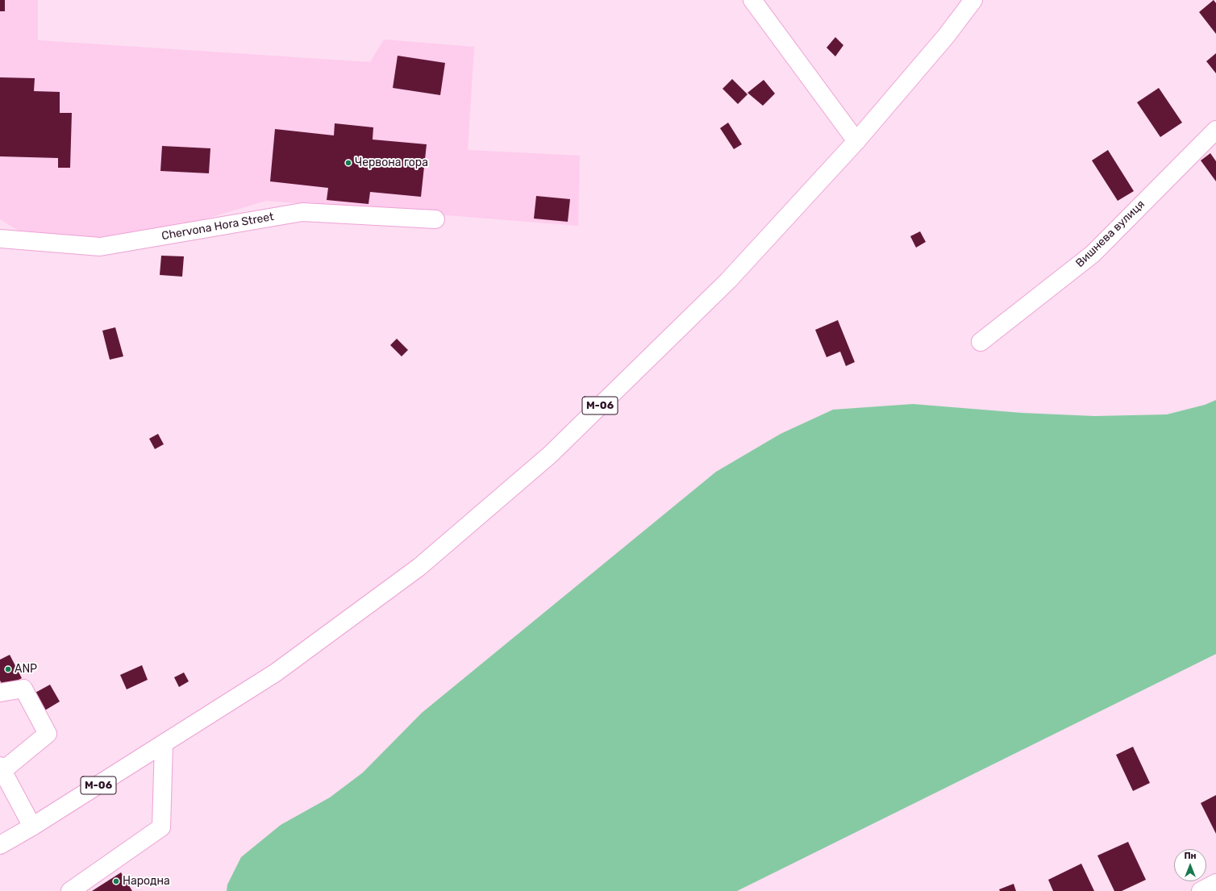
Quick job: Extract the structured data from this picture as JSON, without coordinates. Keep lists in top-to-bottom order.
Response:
{
  "streets": {
    "main road": ["Chervona Hora Street", "Вишнева вулиця", "М-06"]
  },
  "places": ["Червона гора", "ANP", "Народна"],
  "north": "top"
}
